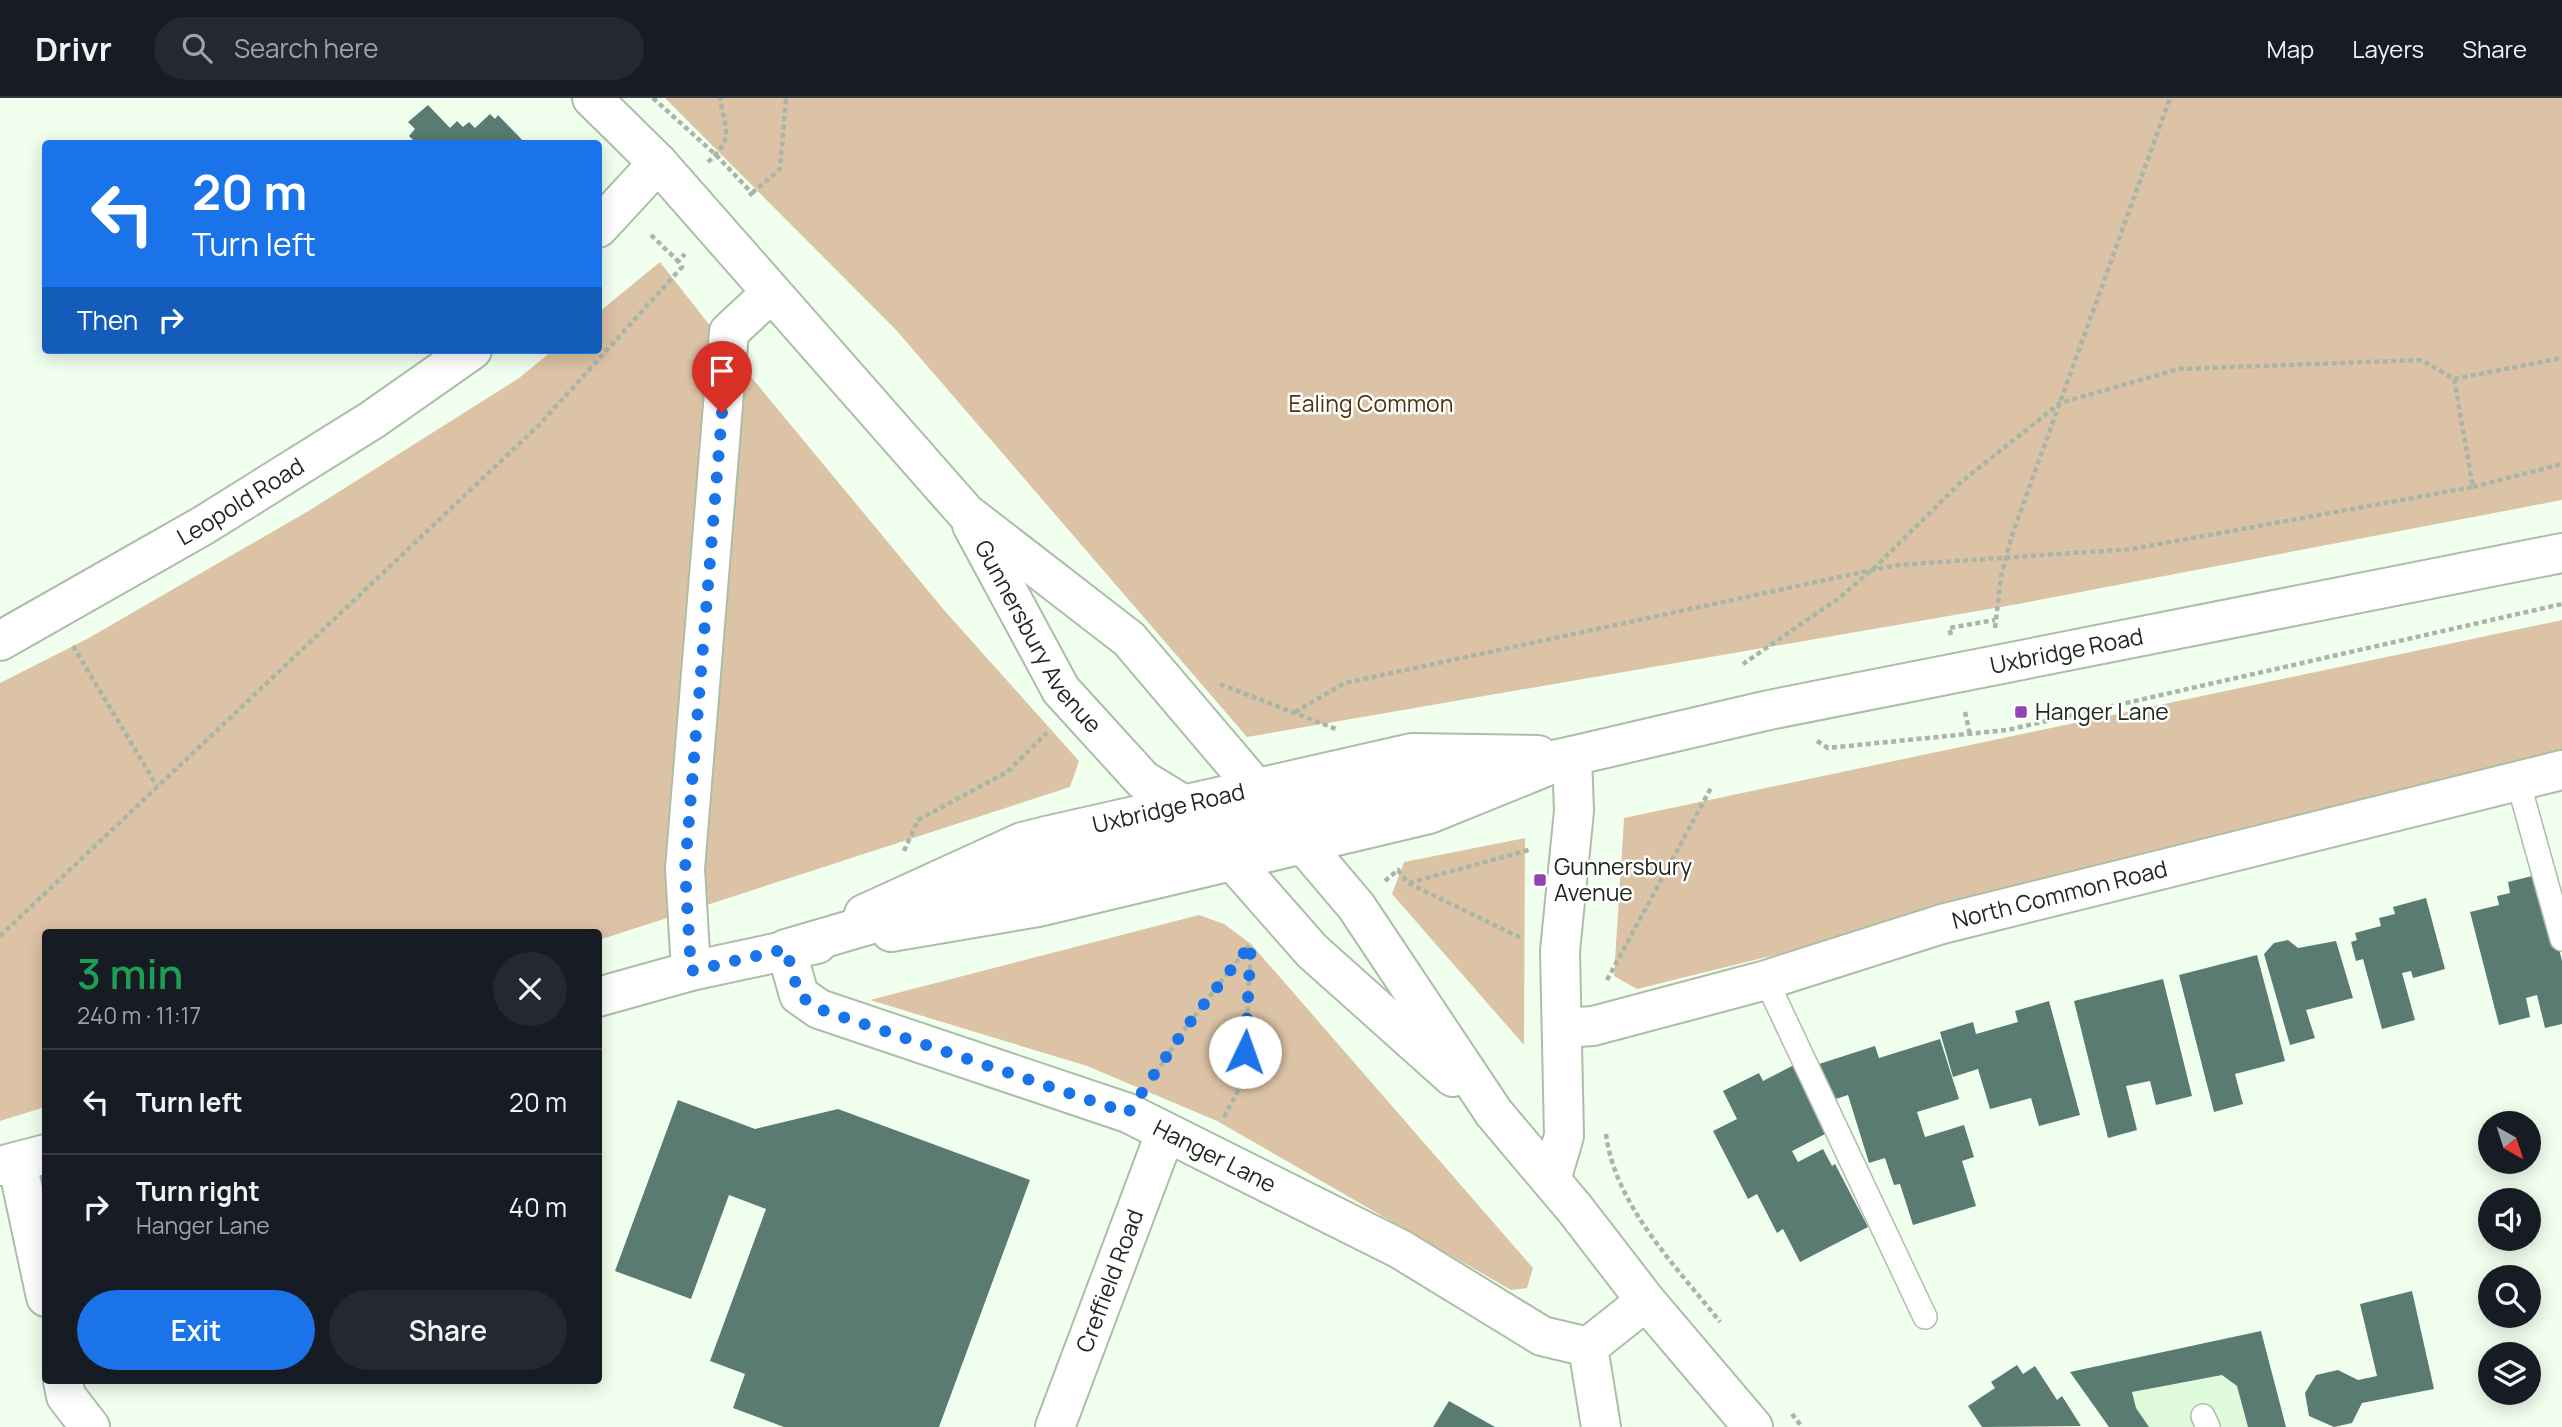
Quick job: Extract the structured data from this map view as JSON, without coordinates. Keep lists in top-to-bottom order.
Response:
{
  "streets": {
    "main road": [
      "Leopold Road",
      "Gunnersbury Avenue",
      "Uxbridge Road",
      "North Common Road",
      "Hanger Lane",
      "Creffield Road"
    ]
  },
  "crossings": [
    ["Gunnersbury Avenue", "Uxbridge Road"],
    ["Uxbridge Road", "Hanger Lane"],
    ["Hanger Lane", "Creffield Road"]
  ],
  "parks": ["Ealing Common"],
  "places": {
    "transit": ["Hanger Lane", "Gunnersbury Avenue"]
  },
  "north": "bottom right",
  "page": {
    "header": "Drivr",
    "search": "Search here",
    "nav": ["Map", "Layers", "Share"],
    "turn": ["20 m", "Turn left"],
    "then": "Then",
    "heading": ["3 min", "240 m · 11:17"],
    "list": [
      {
        "name": "Turn left",
        "value": "20 m"
      },
      {
        "name": "Turn right",
        "note": "Hanger Lane",
        "value": "40 m"
      }
    ],
    "buttons": ["Exit", "Share"]
  }
}
